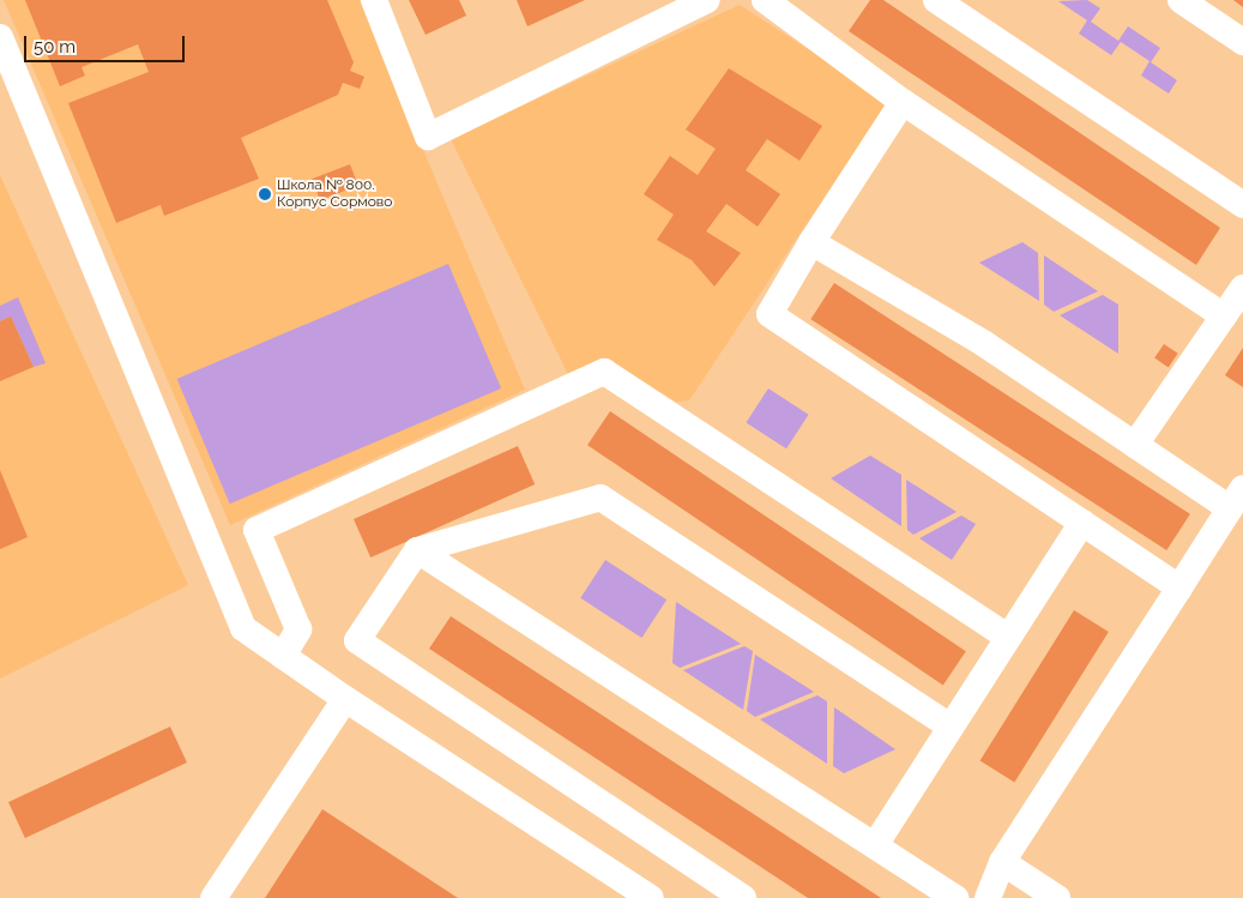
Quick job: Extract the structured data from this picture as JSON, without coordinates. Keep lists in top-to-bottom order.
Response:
{
  "places": ["Школа № 800. Корпус Сормово"],
  "scale_bar": "50 m"
}
